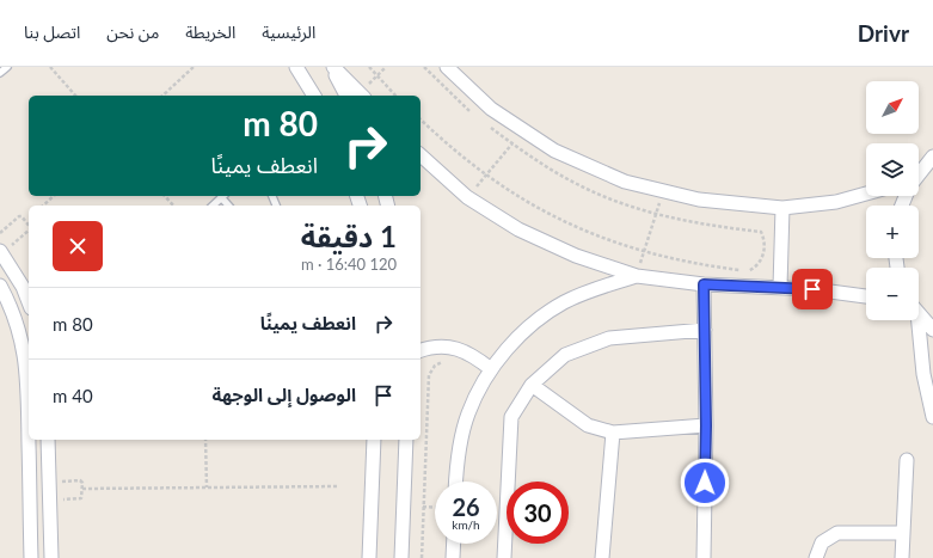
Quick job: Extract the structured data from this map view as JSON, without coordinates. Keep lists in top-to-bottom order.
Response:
{
  "north": "top right",
  "page": {
    "header": "Drivr",
    "nav": [
      "الرئيسية",
      "الخريطة",
      "من نحن",
      "اتصل بنا"
    ],
    "map_buttons": ["+", "−"],
    "turn": ["80 m", "انعطف يمينًا"],
    "heading": ["1 دقيقة", "120 m · 16:40"],
    "list": [
      {
        "name": "انعطف يمينًا",
        "value": "80 m"
      },
      {
        "name": "الوصول إلى الوجهة",
        "value": "40 m"
      }
    ],
    "speed": "26 km/h",
    "limit": "30"
  }
}
